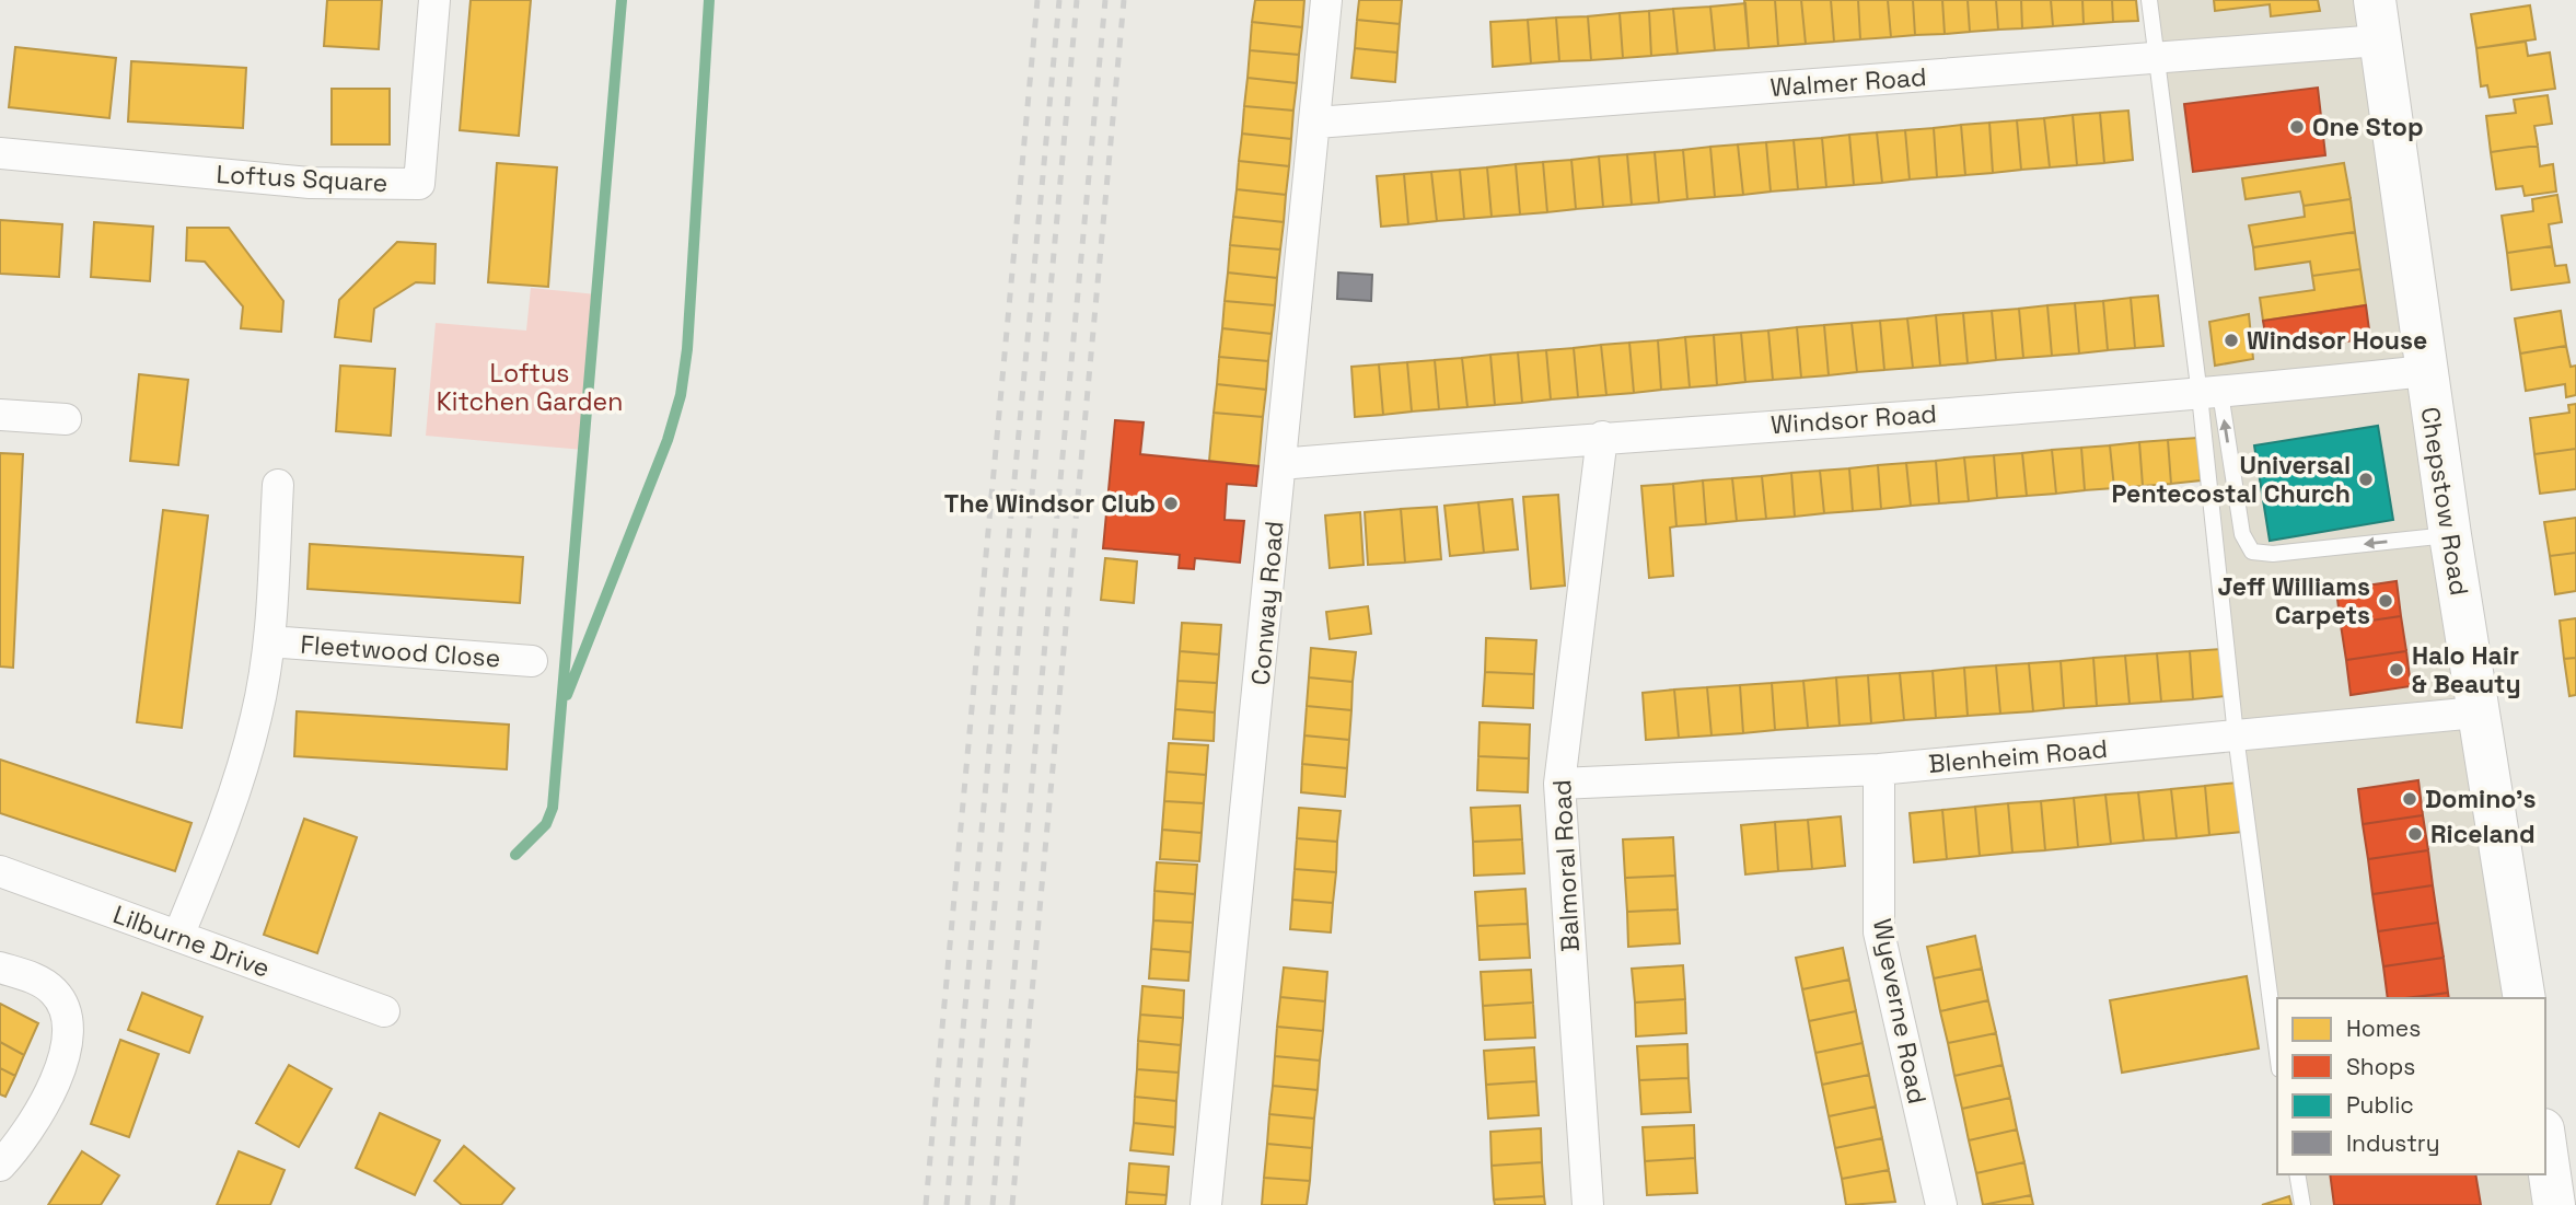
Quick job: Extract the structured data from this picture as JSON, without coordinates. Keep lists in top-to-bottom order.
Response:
{
  "streets": {
    "main road": ["Chepstow Road"],
    "street": [
      "Walmer Road",
      "Loftus Square",
      "Windsor Road",
      "Conway Road",
      "Fleetwood Close",
      "Blenheim Road",
      "Balmoral Road",
      "Lilburne Drive",
      "Wyeverne Road"
    ]
  },
  "crossings": [
    ["Walmer Road", "Chepstow Road"],
    ["Walmer Road", "Conway Road"],
    ["Windsor Road", "Chepstow Road"],
    ["Windsor Road", "Conway Road"],
    ["Windsor Road", "Balmoral Road"],
    ["Chepstow Road", "Blenheim Road"],
    ["Fleetwood Close", "Lilburne Drive"],
    ["Blenheim Road", "Balmoral Road"],
    ["Blenheim Road", "Wyeverne Road"]
  ],
  "parks": ["Loftus Kitchen Garden"],
  "places": [
    "One Stop",
    "Windsor House",
    "Universal Pentecostal Church",
    "The Windsor Club",
    "Jeff Williams Carpets",
    "Halo Hair & Beauty",
    "Domino's",
    "Riceland"
  ],
  "legend": [
    "Homes",
    "Shops",
    "Public",
    "Industry"
  ]
}
